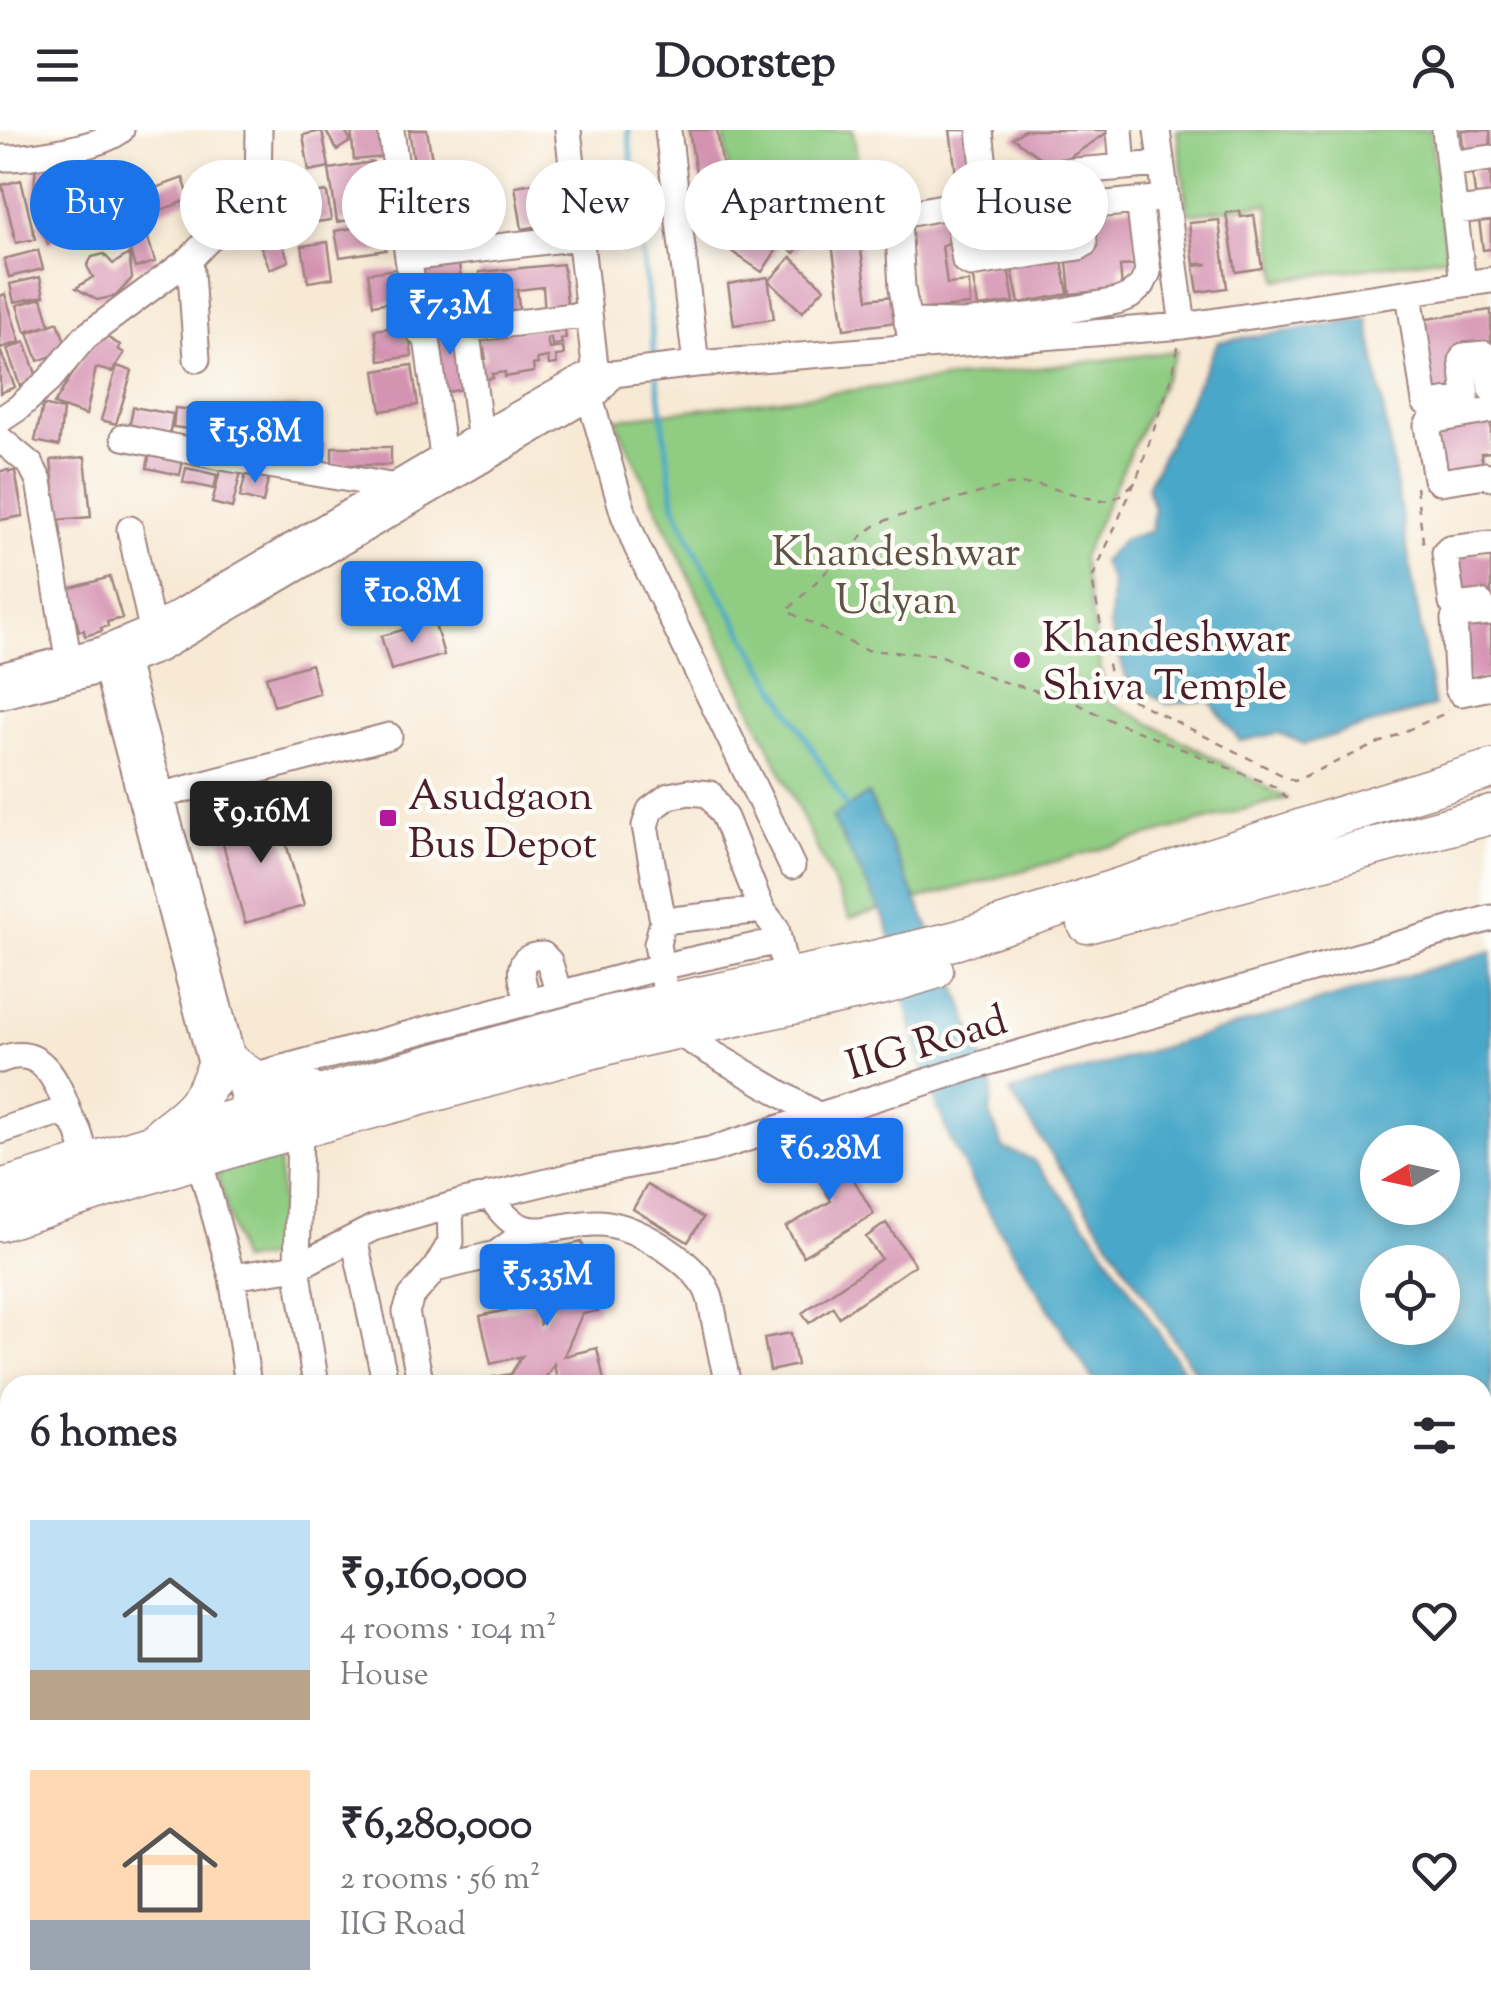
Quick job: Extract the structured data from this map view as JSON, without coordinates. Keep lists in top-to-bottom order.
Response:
{
  "streets": {
    "street": ["IIG Road"]
  },
  "parks": ["Khandeshwar Udyan"],
  "places": {
    "other": ["Khandeshwar Shiva Temple"],
    "transit": ["Asudgaon Bus Depot"]
  },
  "north": "left",
  "page": {
    "header": "Doorstep",
    "chip": [
      "Buy",
      "Rent",
      "Filters",
      "New",
      "Apartment",
      "House"
    ],
    "price": [
      "₹7.3M",
      "₹15.8M",
      "₹10.8M",
      "₹9.16M",
      "₹6.28M",
      "₹5.35M"
    ],
    "heading": "6 homes",
    "list": [
      {
        "name": "₹9,160,000",
        "note": "4 rooms · 104 m² · House"
      },
      {
        "name": "₹6,280,000",
        "note": "2 rooms · 56 m² · IIG Road"
      }
    ]
  }
}
